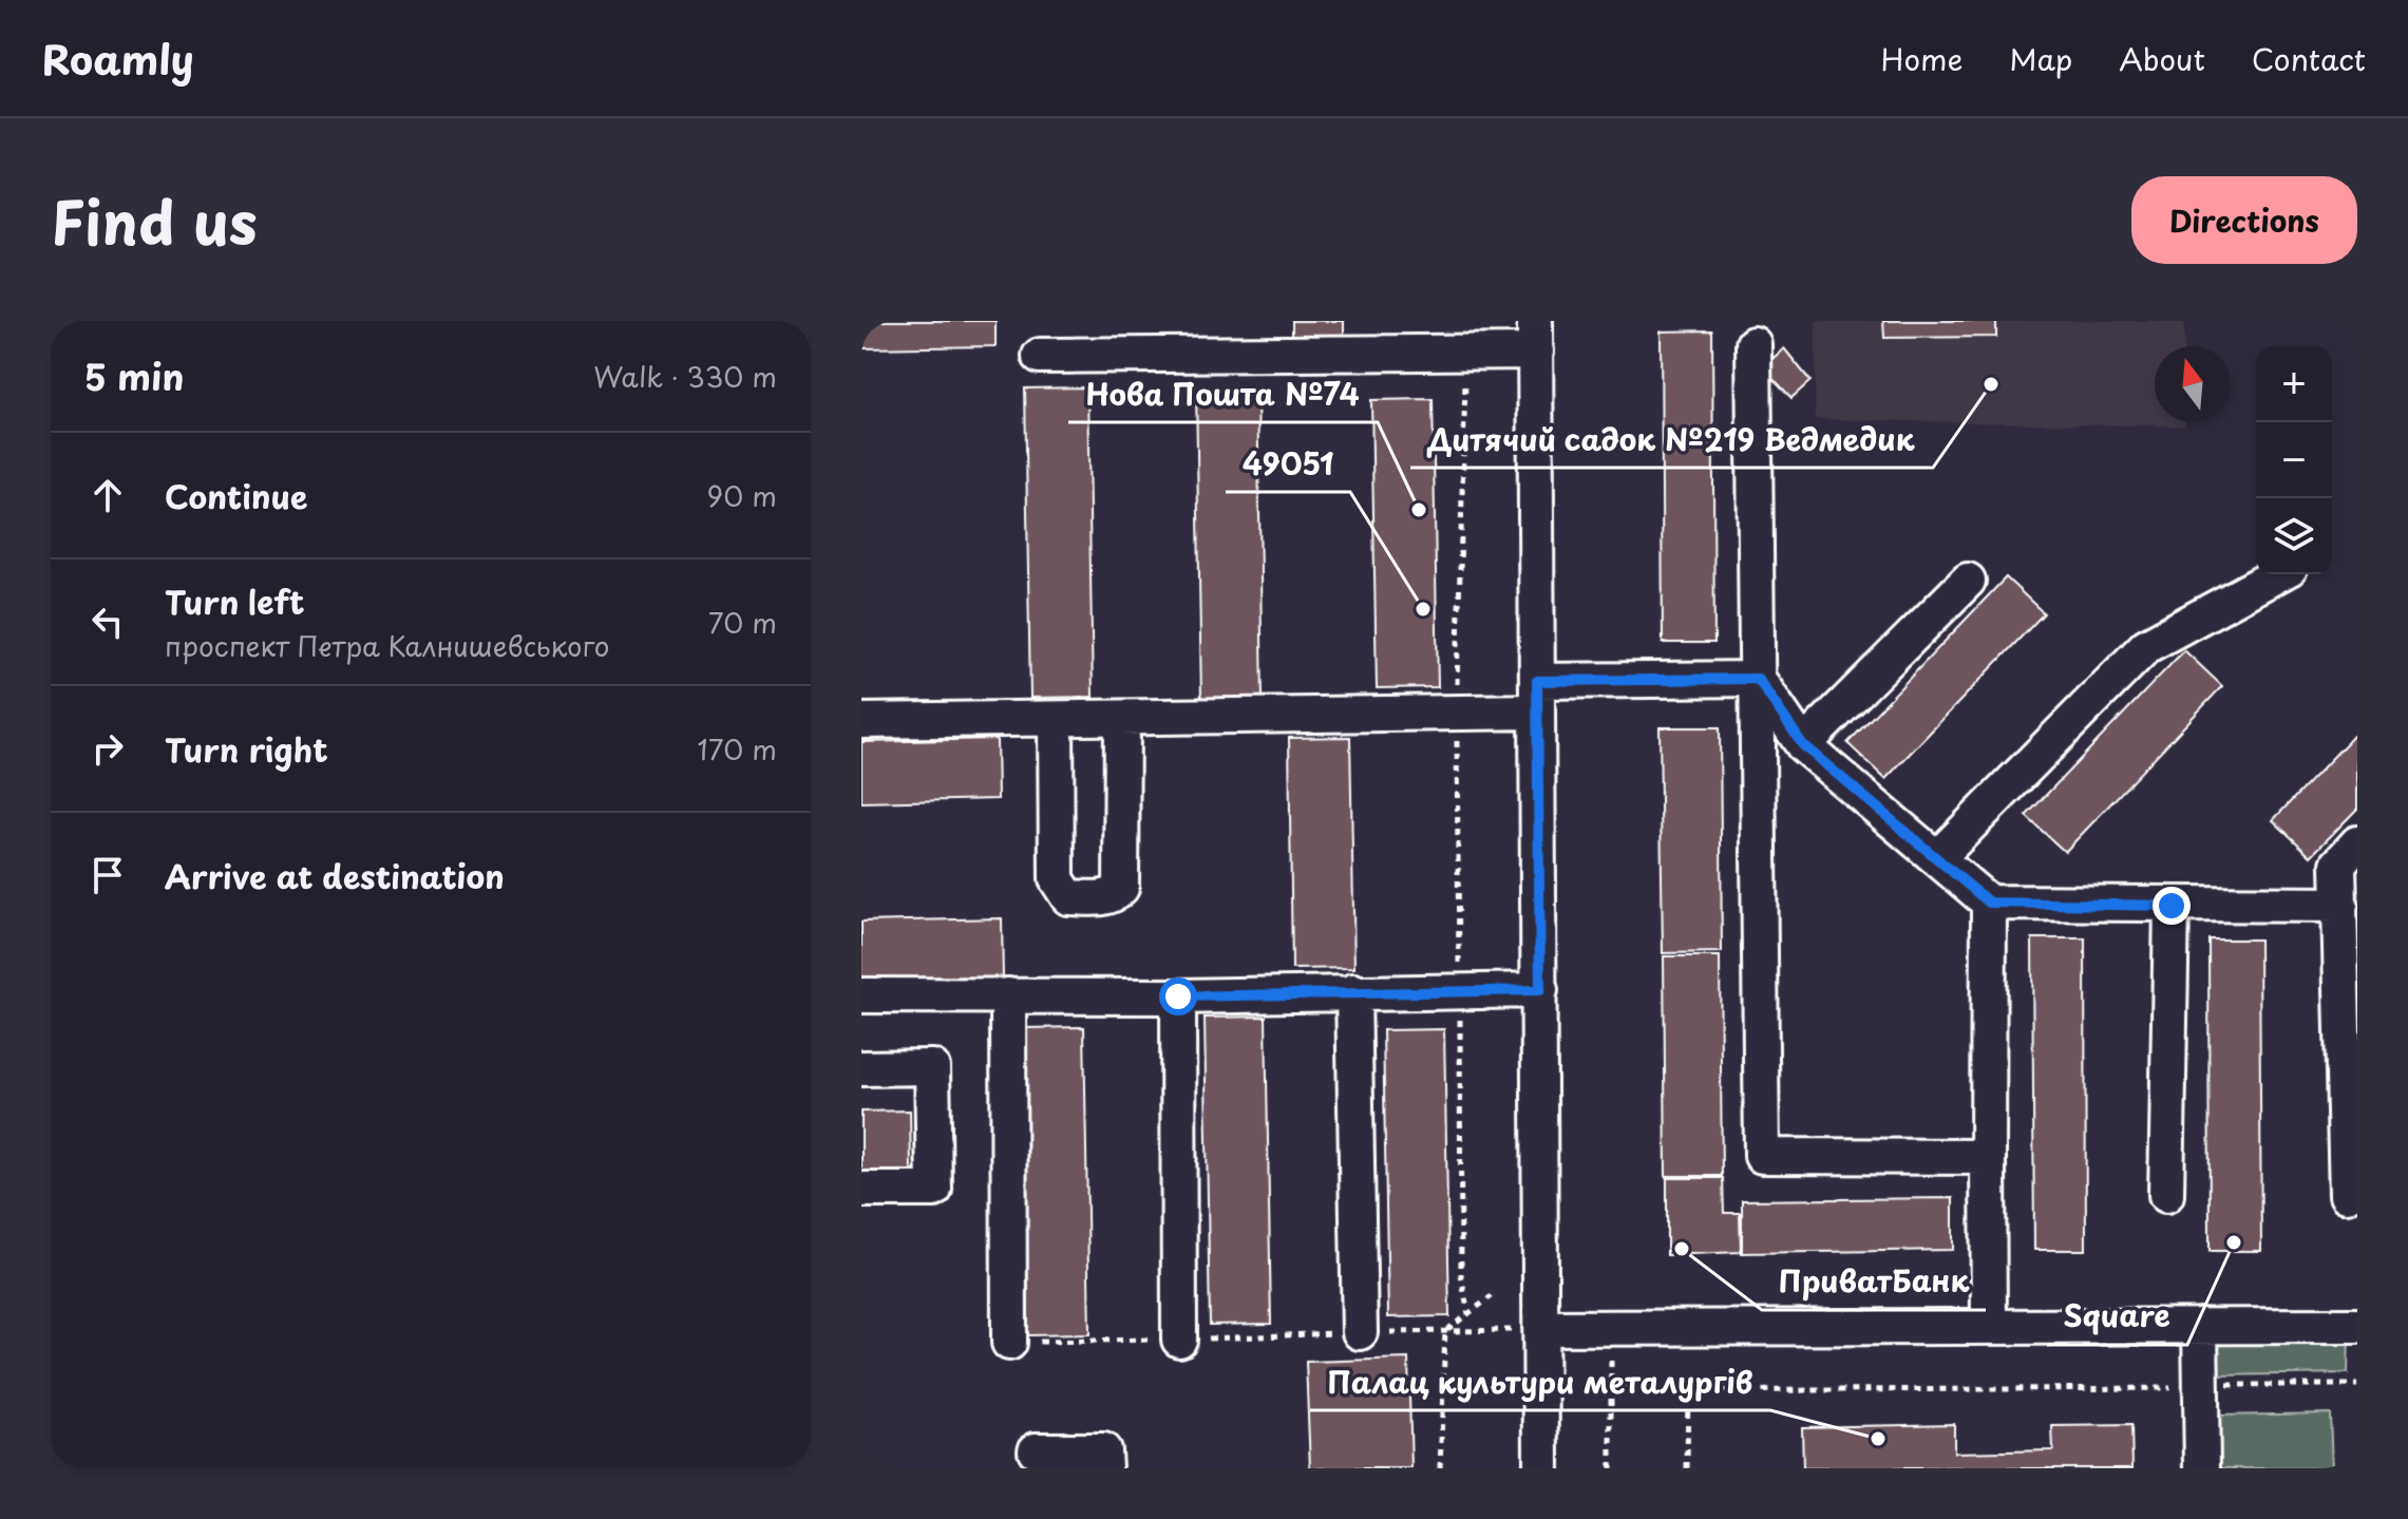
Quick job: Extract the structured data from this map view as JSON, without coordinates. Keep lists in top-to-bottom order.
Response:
{
  "places": [
    "Дитячий садок №219 Ведмедик",
    "Нова Пошта №74",
    "49051",
    "Square",
    "ПриватБанк",
    "Палац культури металургів"
  ],
  "north": "top",
  "page": {
    "header": "Roamly",
    "nav": [
      "Home",
      "Map",
      "About",
      "Contact"
    ],
    "title": "Find us",
    "buttons": "Directions",
    "heading": ["5 min", "Walk · 330 m"],
    "map_buttons": ["+", "−"],
    "list": [
      ["Continue", "90 m"],
      ["Turn left", "проспект Петра Калнишевського", "70 m"],
      ["Turn right", "170 m"],
      "Arrive at destination"
    ]
  }
}
